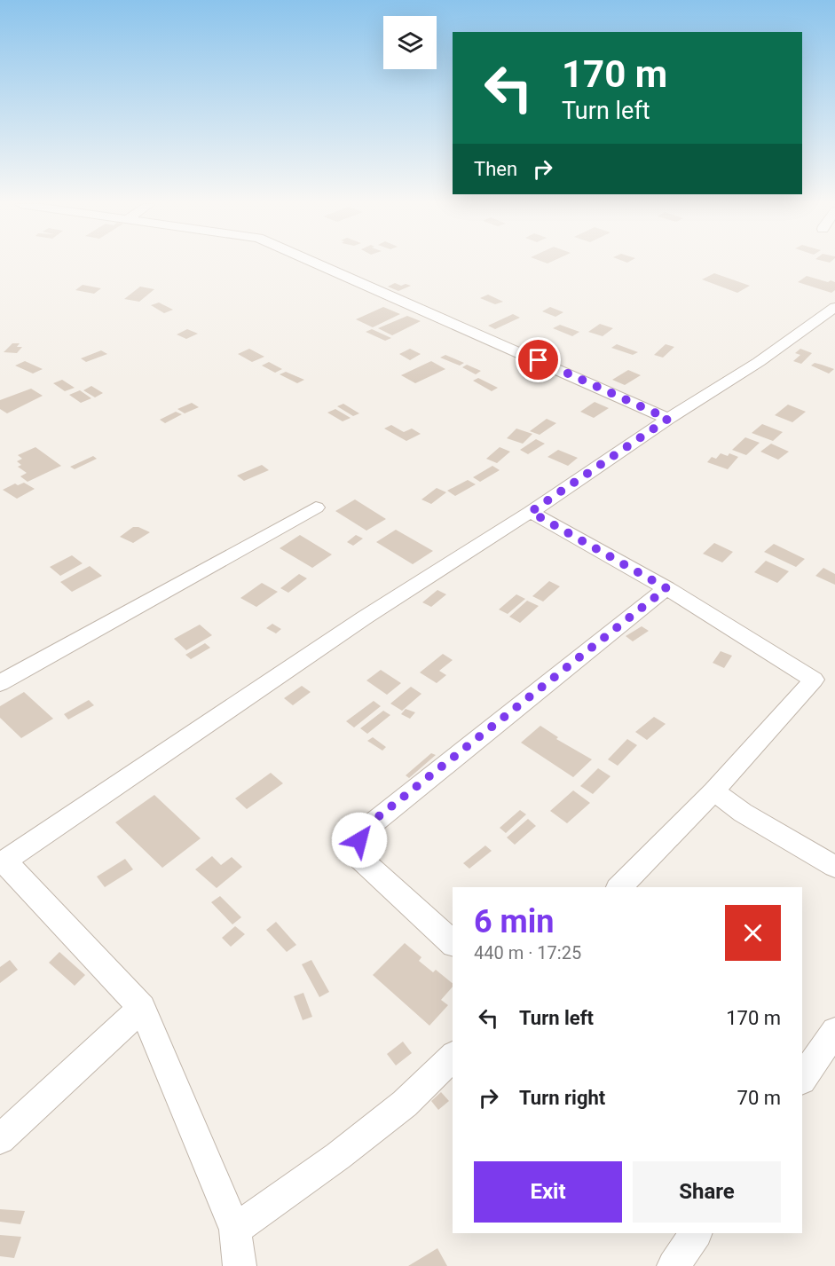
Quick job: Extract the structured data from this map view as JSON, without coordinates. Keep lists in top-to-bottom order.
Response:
{
  "page": {
    "turn": ["170 m", "Turn left"],
    "then": "Then",
    "heading": ["6 min", "440 m · 17:25"],
    "list": [
      {
        "name": "Turn left",
        "value": "170 m"
      },
      {
        "name": "Turn right",
        "value": "70 m"
      }
    ],
    "buttons": ["Exit", "Share"]
  }
}
